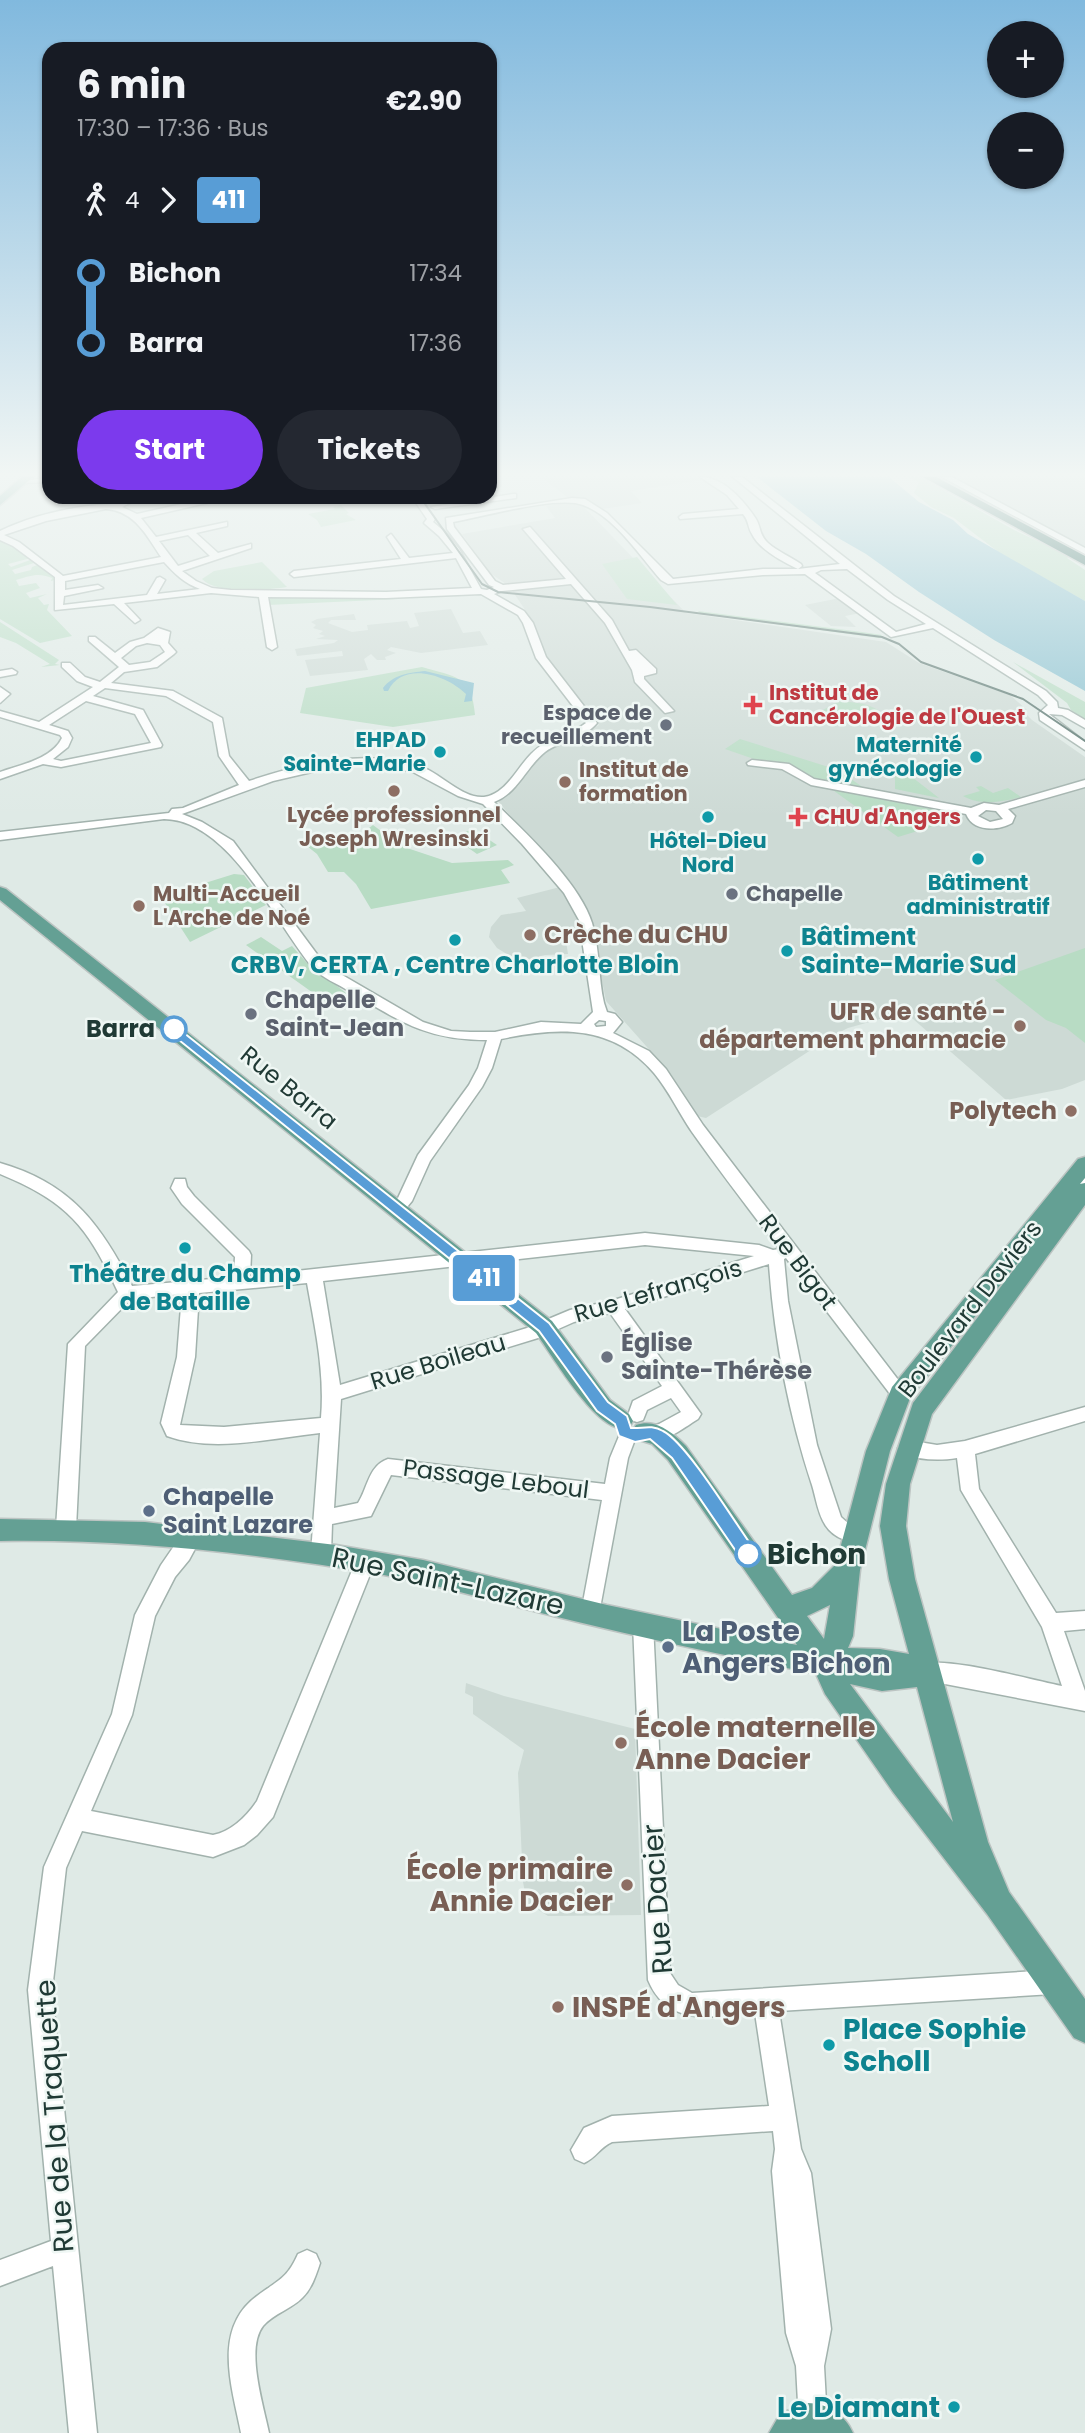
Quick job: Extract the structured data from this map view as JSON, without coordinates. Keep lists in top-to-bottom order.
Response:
{
  "streets": {
    "main road": ["Rue Barra", "Boulevard Daviers", "Rue Saint-Lazare"],
    "street": [
      "Rue Bigot",
      "Rue Lefrançois",
      "Rue Boileau",
      "Passage Leboul",
      "Rue Dacier",
      "Rue de la Traquette"
    ]
  },
  "crossings": [
    ["Rue Barra", "Rue Lefrançois"],
    ["Rue Barra", "Boulevard Daviers"],
    ["Rue Barra", "Rue Boileau"],
    ["Rue Barra", "Rue Saint-Lazare"],
    ["Rue Bigot", "Rue Lefrançois"],
    ["Rue Bigot", "Boulevard Daviers"],
    ["Rue Lefrançois", "Rue Boileau"],
    ["Boulevard Daviers", "Rue Saint-Lazare"],
    ["Rue Saint-Lazare", "Rue Dacier"],
    ["Rue Saint-Lazare", "Rue de la Traquette"]
  ],
  "places": {
    "health": ["Institut de Cancérologie de l'Ouest", "CHU d'Angers"],
    "other": [
      "Espace de recueillement",
      "EHPAD Sainte-Marie",
      "Maternité gynécologie",
      "Institut de formation",
      "Lycée professionnel Joseph Wresinski",
      "Hôtel-Dieu Nord",
      "Bâtiment administratif",
      "Chapelle",
      "Multi-Accueil L'Arche de Noé",
      "Crèche du CHU",
      "CRBV, CERTA , Centre Charlotte Bloin",
      "Bâtiment Sainte-Marie Sud",
      "Chapelle Saint-Jean",
      "UFR de santé - département pharmacie",
      "Barra",
      "Polytech",
      "Théâtre du Champ de Bataille",
      "Église Sainte-Thérèse",
      "Chapelle Saint Lazare",
      "Bichon",
      "La Poste Angers Bichon",
      "École maternelle Anne Dacier",
      "École primaire Annie Dacier",
      "INSPÉ d'Angers",
      "Place Sophie Scholl",
      "Le Diamant"
    ]
  },
  "lines": ["bus line 411"],
  "page": {
    "on_map": "411",
    "map_buttons": ["+", "−"],
    "heading": ["6 min", "17:30 – 17:36 · Bus", "€2.90"],
    "legs": ["4", "411"],
    "list": [
      {
        "name": "Bichon",
        "value": "17:34"
      },
      {
        "name": "Barra",
        "value": "17:36"
      }
    ],
    "buttons": ["Start", "Tickets"]
  }
}
